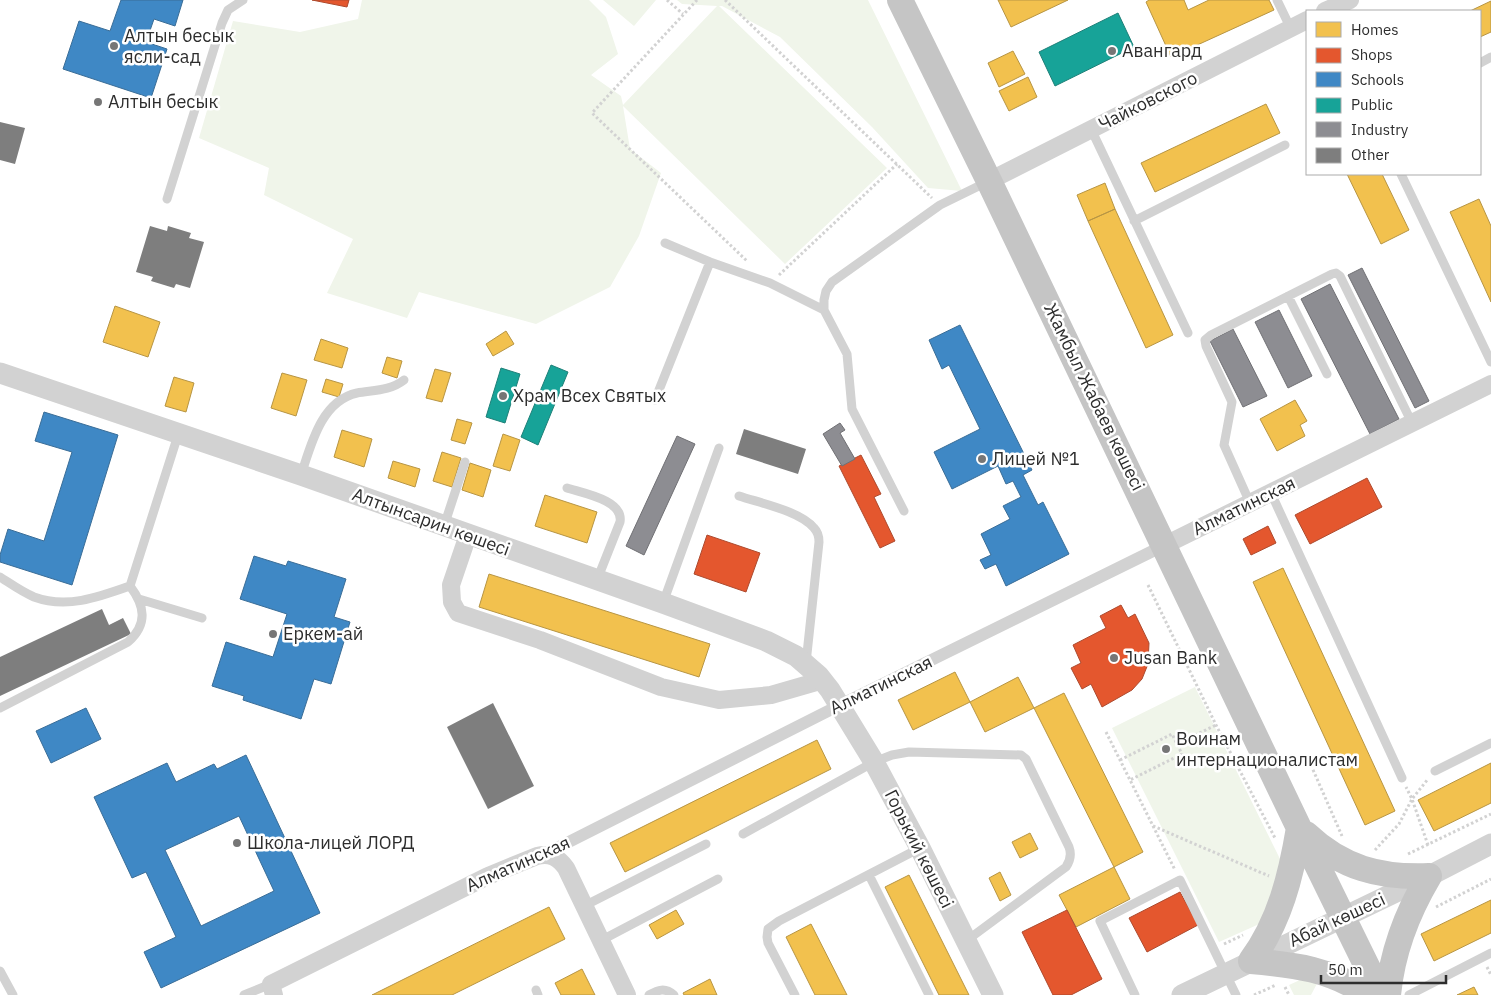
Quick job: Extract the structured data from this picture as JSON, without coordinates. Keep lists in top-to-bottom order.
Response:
{
  "streets": {
    "main road": ["Жамбыл Жабаев көшесі"],
    "street": [
      "Чайковского",
      "Алматинская",
      "Алтынсарин көшесі",
      "Горький көшесі",
      "Абай көшесі"
    ]
  },
  "crossings": [
    ["Чайковского", "Жамбыл Жабаев көшесі"],
    ["Жамбыл Жабаев көшесі", "Алматинская"],
    ["Жамбыл Жабаев көшесі", "Абай көшесі"],
    ["Алматинская", "Алтынсарин көшесі"],
    ["Алматинская", "Горький көшесі"],
    ["Алтынсарин көшесі", "Горький көшесі"]
  ],
  "places": [
    "Алтын бесык ясли-сад",
    "Авангард",
    "Алтын бесык",
    "Храм Всех Святых",
    "Лицей №1",
    "Еркем-ай",
    "Jusan Bank",
    "Воинам интернационалистам",
    "Школа-лицей ЛОРД"
  ],
  "legend": [
    "Homes",
    "Shops",
    "Schools",
    "Public",
    "Industry",
    "Other"
  ],
  "scale_bar": "50 m"
}
